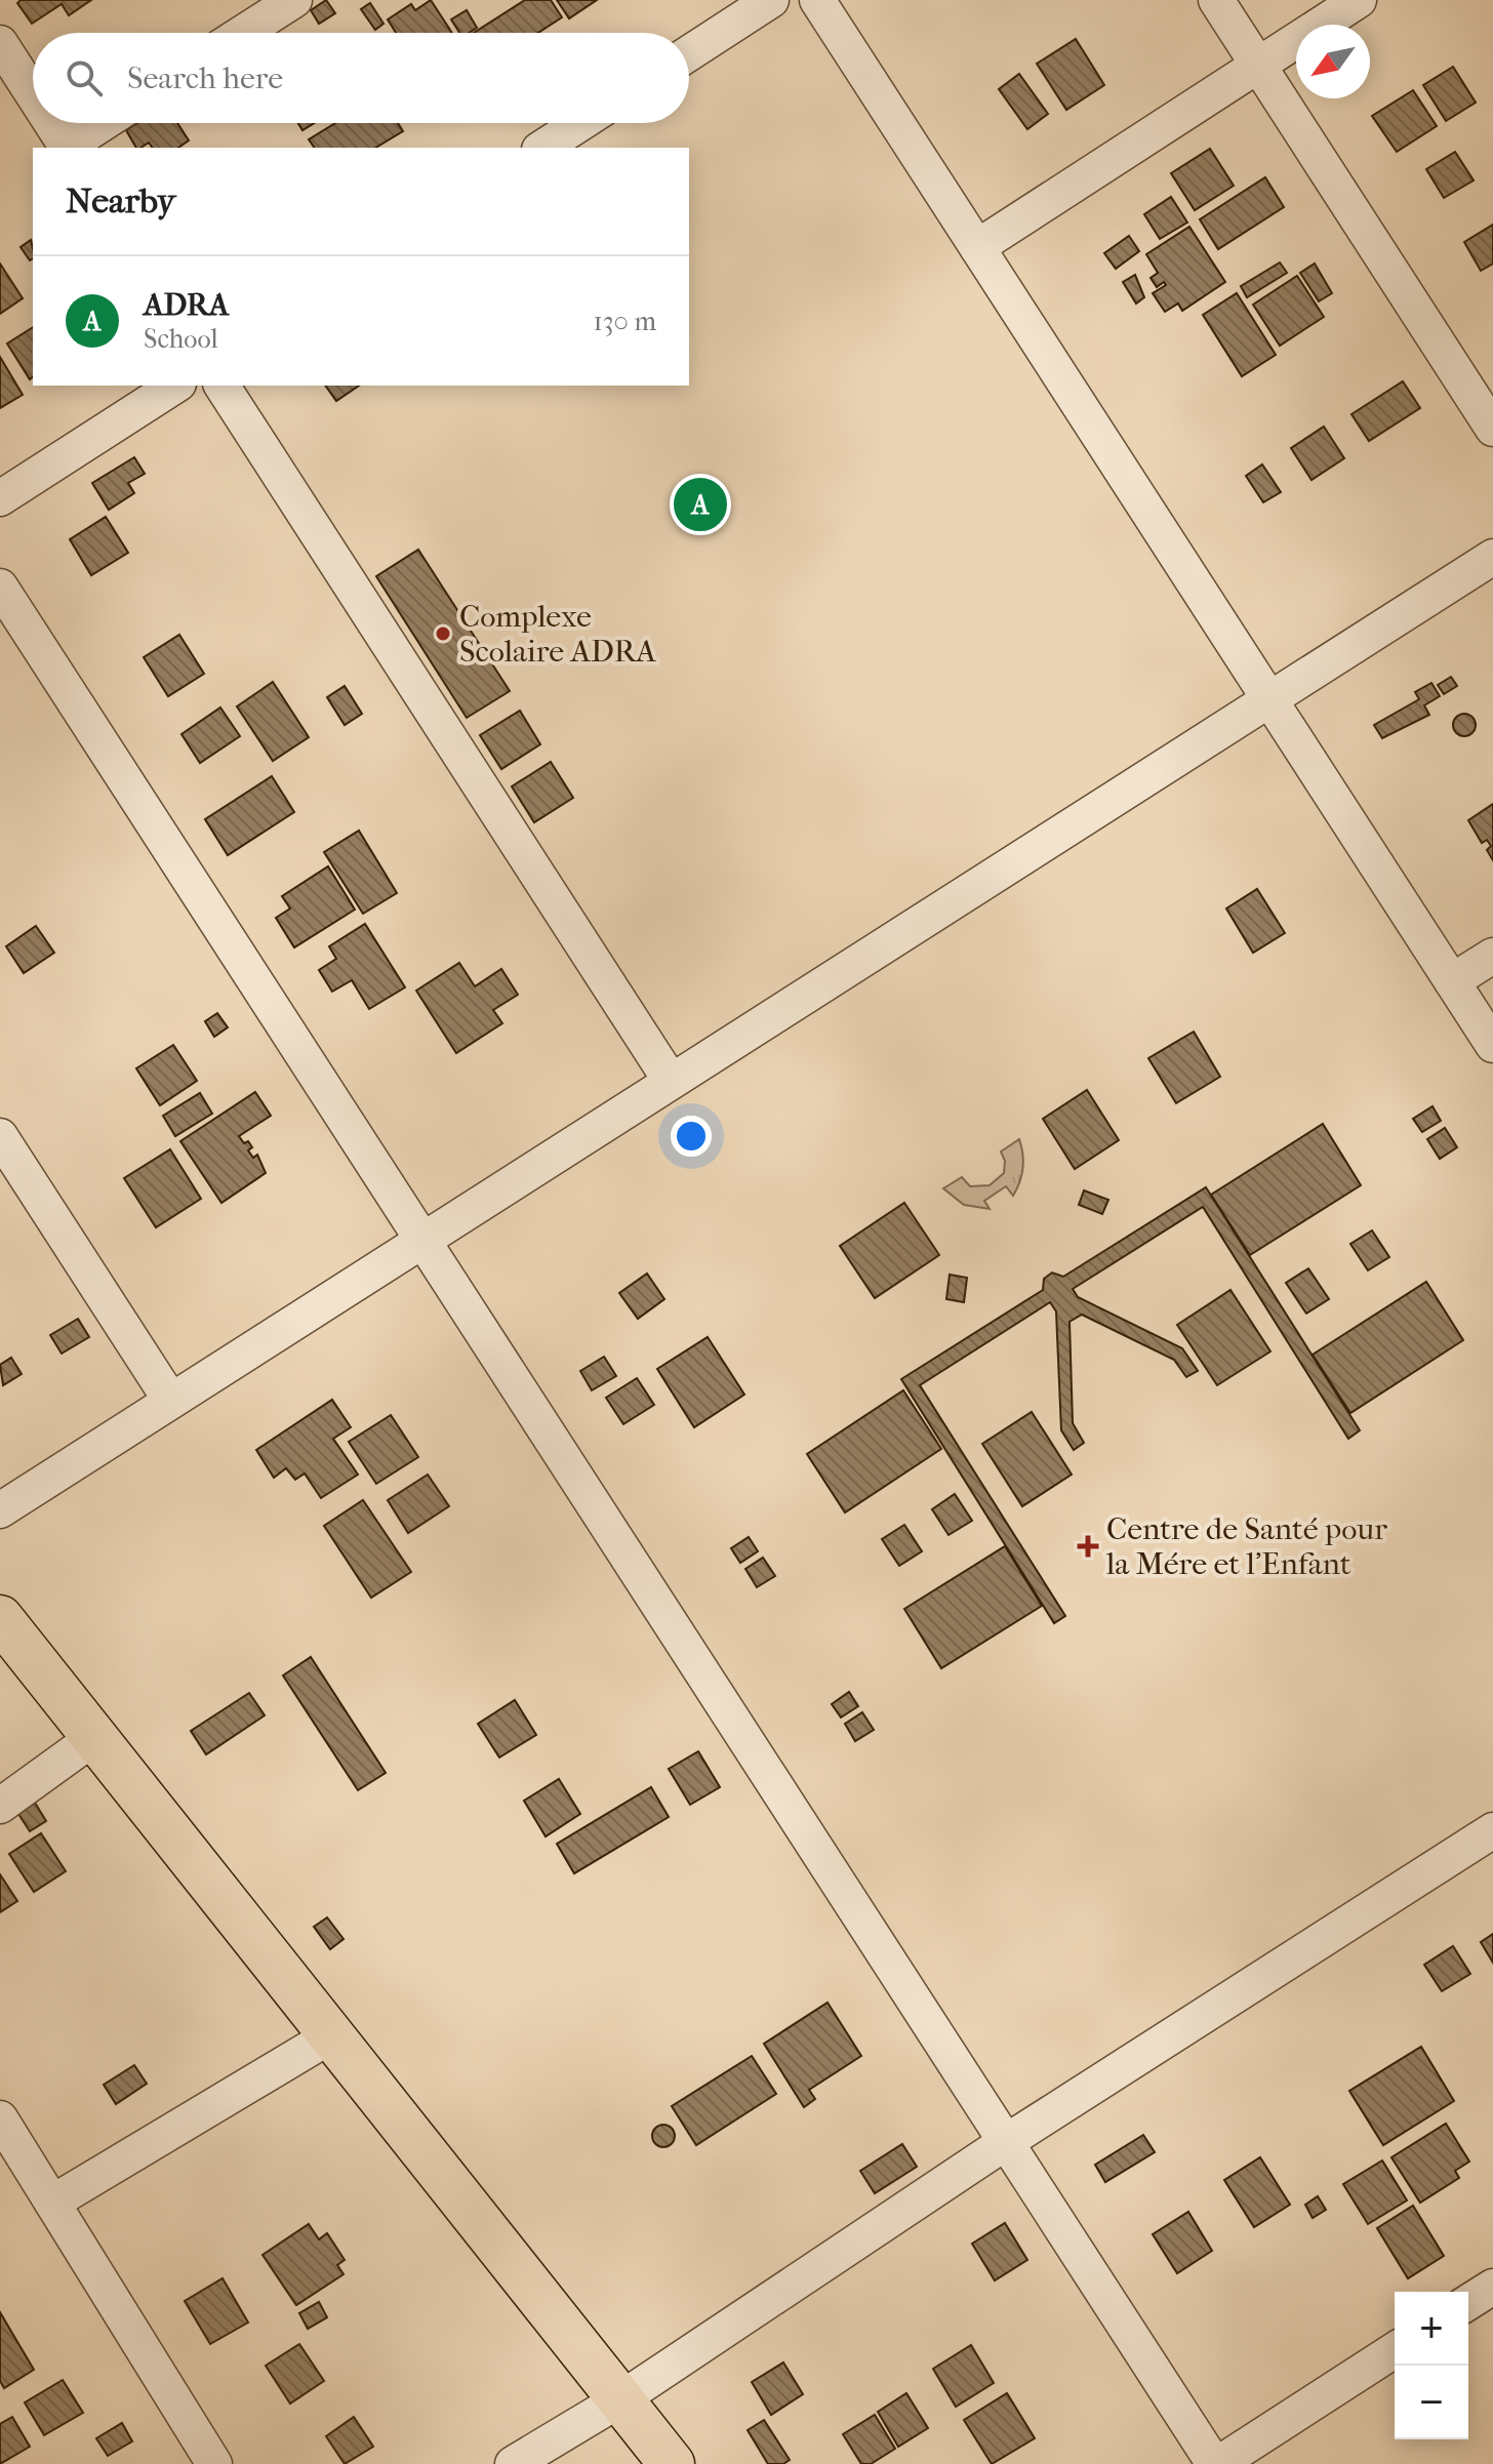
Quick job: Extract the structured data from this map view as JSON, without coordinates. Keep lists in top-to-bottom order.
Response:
{
  "places": {
    "other": ["Complexe Scolaire ADRA"],
    "health": ["Centre de Santé pour la Mére et l'Enfant"]
  },
  "north": "bottom left",
  "page": {
    "search": "Search here",
    "heading": "Nearby",
    "list": [
      {
        "mark": "A",
        "name": "ADRA",
        "note": "School",
        "value": "130 m"
      }
    ],
    "pins": "A",
    "map_buttons": ["+", "−"]
  }
}
